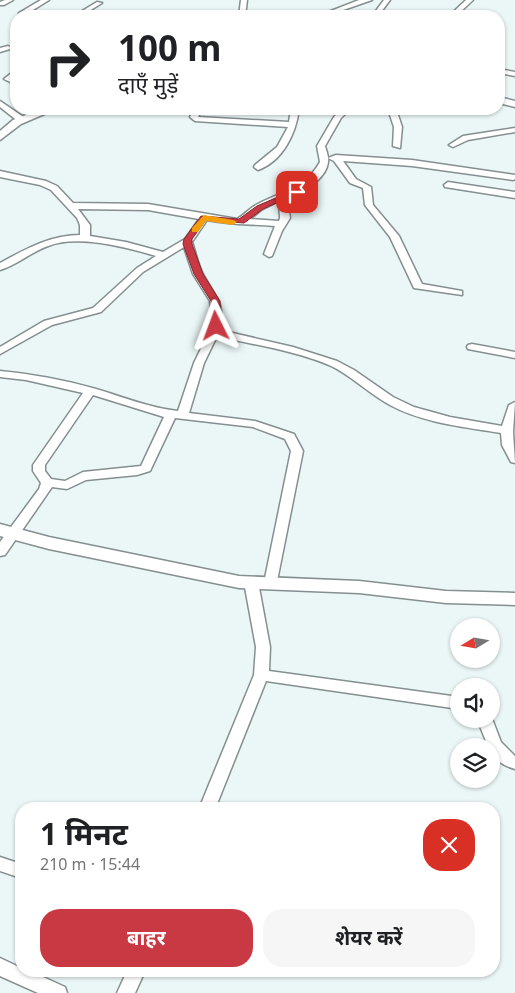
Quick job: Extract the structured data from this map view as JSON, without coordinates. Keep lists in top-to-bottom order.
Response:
{
  "north": "left",
  "page": {
    "turn": ["100 m", "दाएँ मुड़ें"],
    "heading": ["1 मिनट", "210 m · 15:44"],
    "buttons": ["बाहर", "शेयर करें"]
  }
}
